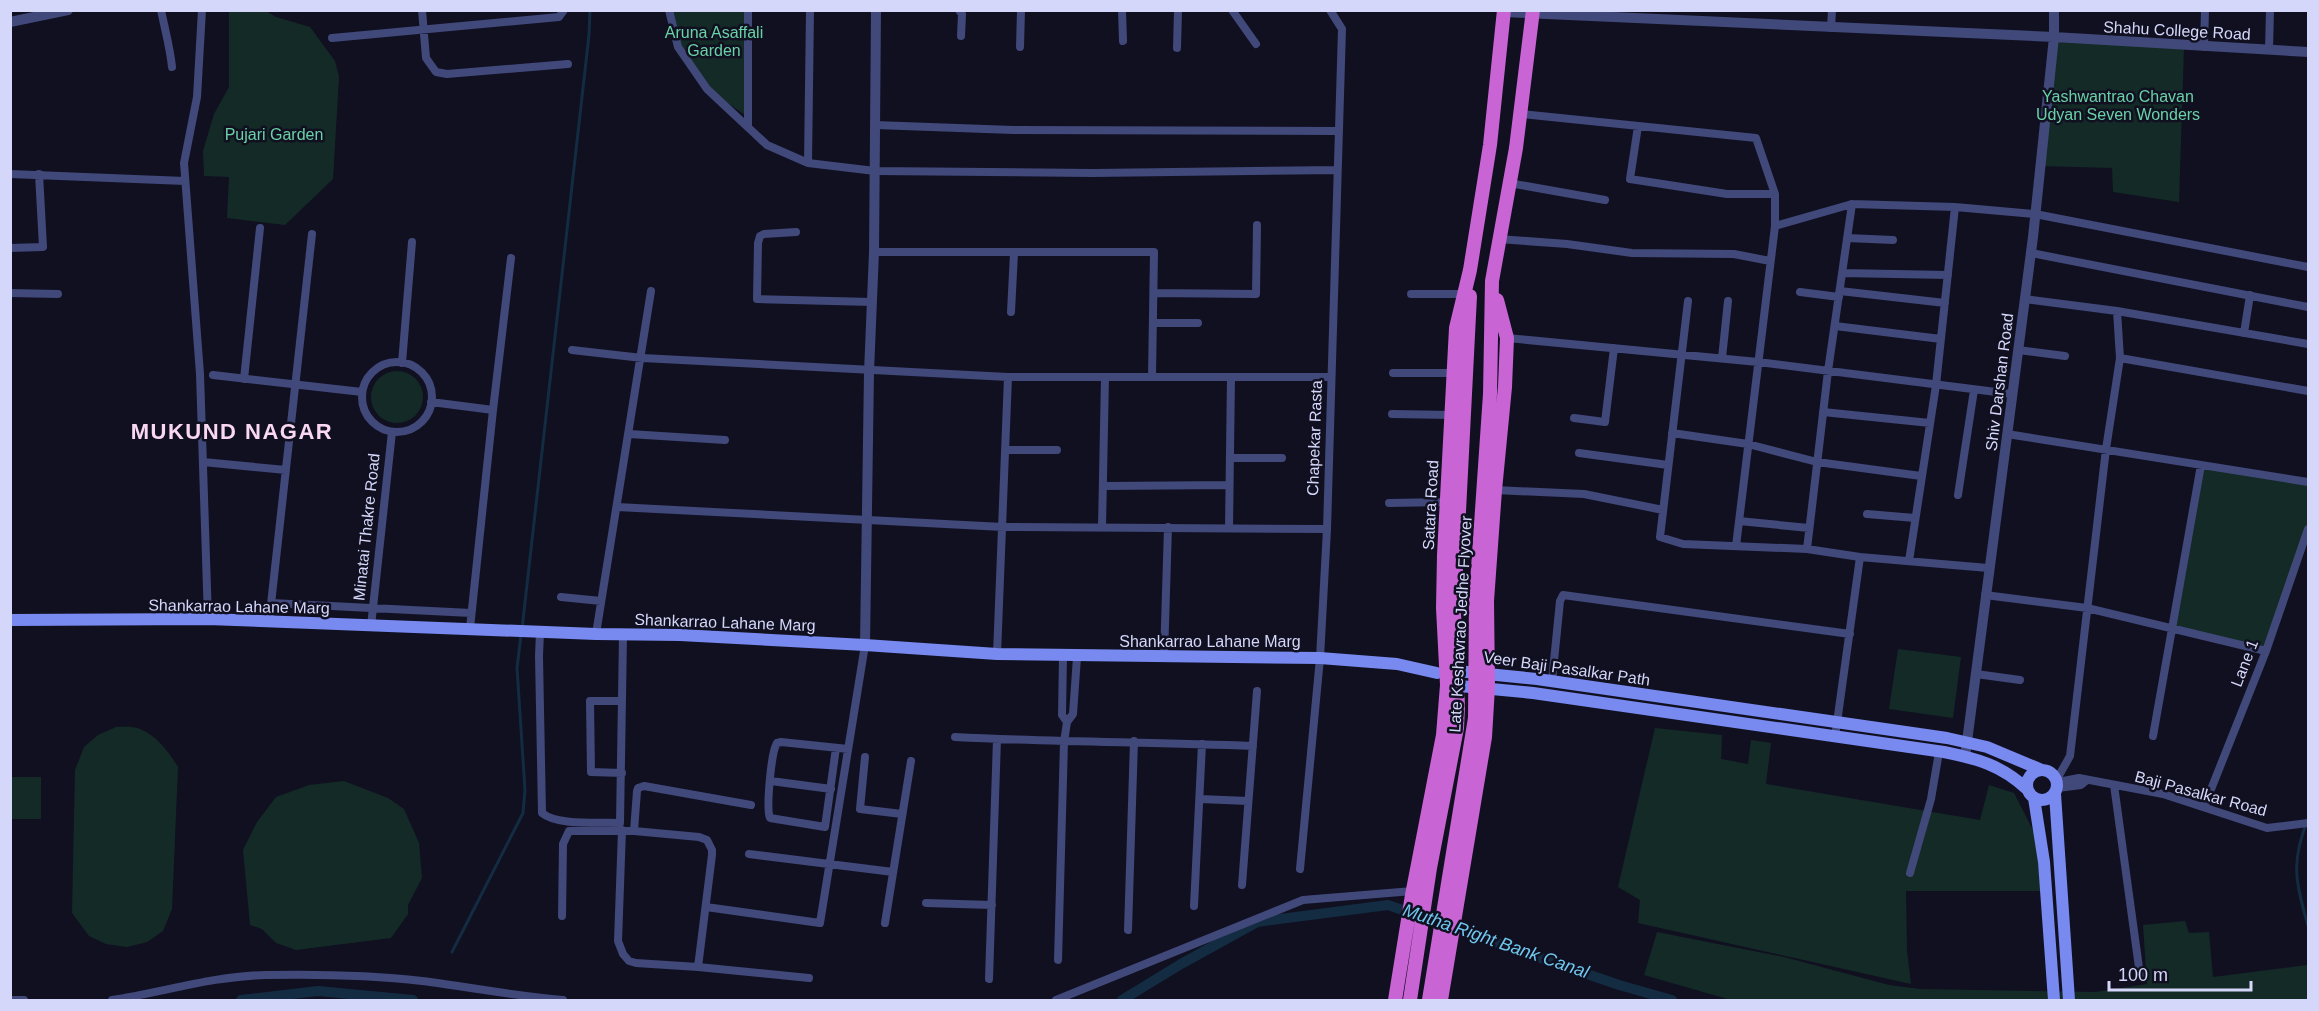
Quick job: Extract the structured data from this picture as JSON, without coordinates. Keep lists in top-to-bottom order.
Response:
{
  "streets": {
    "highway": ["Satara Road", "Late Keshavrao Jedhe Flyover"],
    "main road": ["Shankarrao Lahane Marg", "Veer Baji Pasalkar Path"],
    "street": [
      "Shahu College Road",
      "Shiv Darshan Road",
      "Chapekar Rasta",
      "Minatai Thakre Road",
      "Lane 1",
      "Baji Pasalkar Road"
    ]
  },
  "crossings": [
    ["Shahu College Road", "Shiv Darshan Road"],
    ["Shahu College Road", "Satara Road"],
    ["Shiv Darshan Road", "Veer Baji Pasalkar Path"],
    ["Chapekar Rasta", "Shankarrao Lahane Marg"],
    ["Satara Road", "Shankarrao Lahane Marg"],
    ["Satara Road", "Veer Baji Pasalkar Path"],
    ["Minatai Thakre Road", "Shankarrao Lahane Marg"],
    ["Shankarrao Lahane Marg", "Veer Baji Pasalkar Path"],
    ["Lane 1", "Baji Pasalkar Road"],
    ["Veer Baji Pasalkar Path", "Baji Pasalkar Road"]
  ],
  "districts": ["MUKUND NAGAR"],
  "water": ["Mutha Right Bank Canal"],
  "parks": ["Aruna Asaffali Garden", "Yashwantrao Chavan Udyan Seven Wonders", "Pujari Garden"],
  "scale_bar": "100 m"
}
